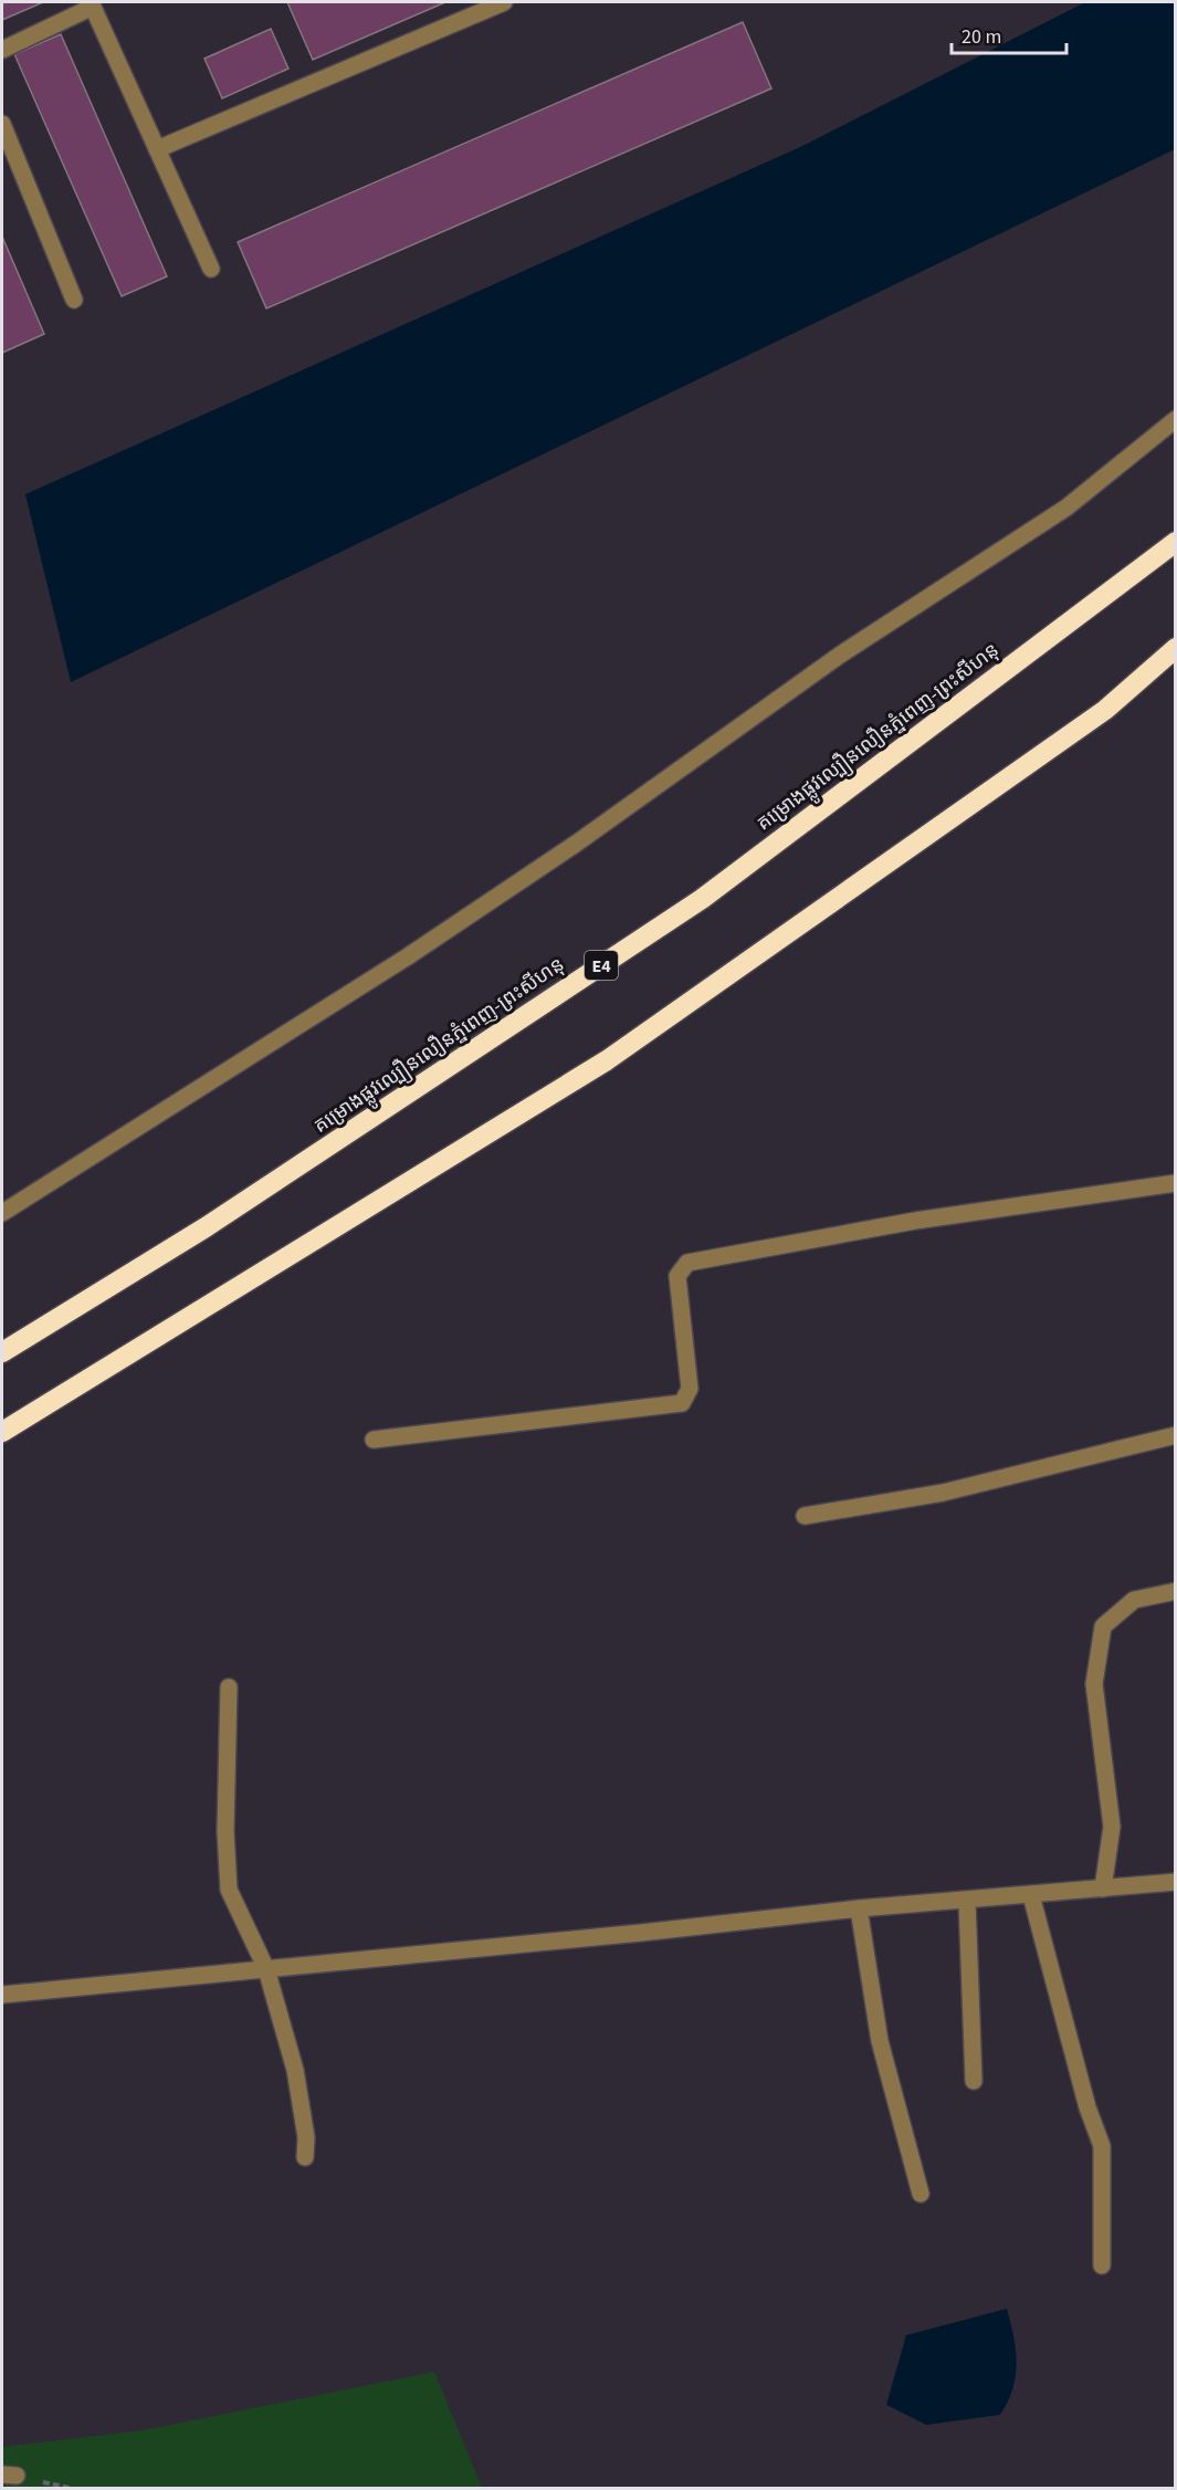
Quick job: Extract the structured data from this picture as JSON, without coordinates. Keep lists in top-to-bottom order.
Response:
{
  "streets": {
    "highway": ["គម្រោងផ្លូវល្បឿនលឿនភ្នំពេញ-ព្រះសីហនុ", "E4"]
  },
  "scale_bar": "20 m"
}
